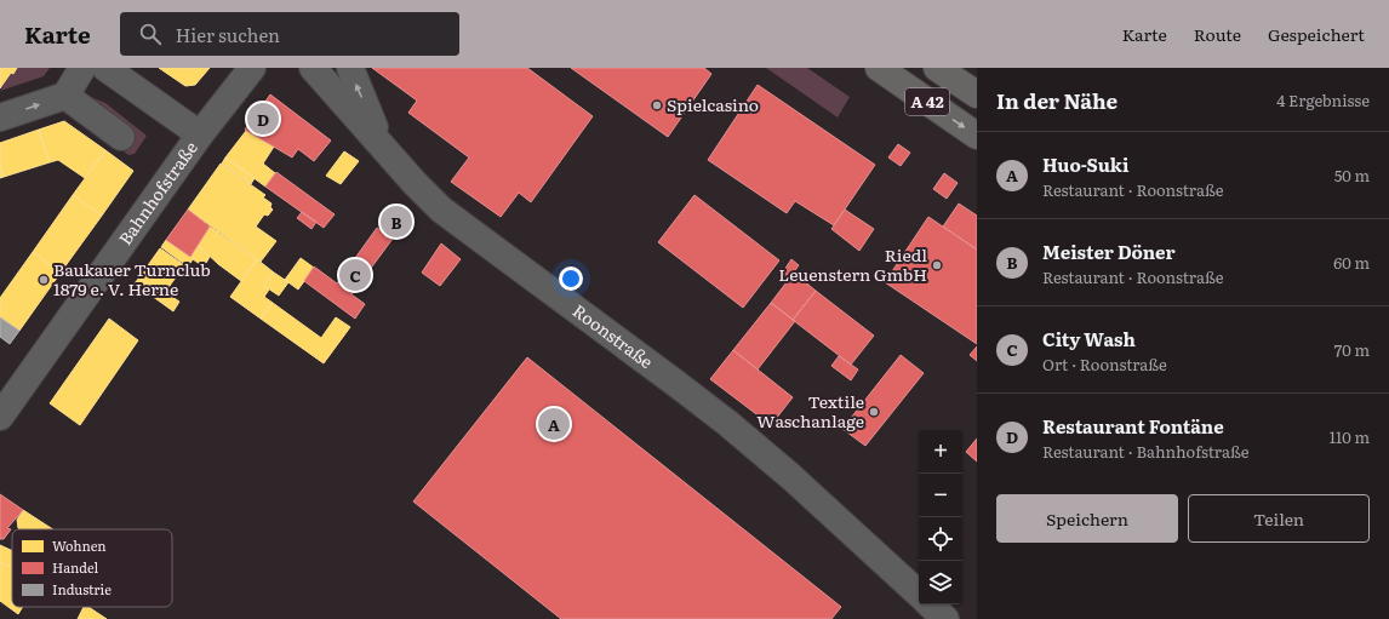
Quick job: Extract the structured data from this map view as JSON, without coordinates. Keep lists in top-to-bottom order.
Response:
{
  "streets": {
    "highway": ["A 42"],
    "street": ["Bahnhofstraße", "Roonstraße"]
  },
  "places": [
    "Spielcasino",
    "Riedl Leuenstern GmbH",
    "Baukauer Turnclub 1879 e. V. Herne",
    "Textile Waschanlage"
  ],
  "legend": ["Wohnen", "Handel", "Industrie"],
  "page": {
    "header": "Karte",
    "search": "Hier suchen",
    "nav": ["Karte", "Route", "Gespeichert"],
    "heading": ["In der Nähe", "4 Ergebnisse"],
    "pins": [
      "D",
      "B",
      "C",
      "A"
    ],
    "list": [
      {
        "mark": "A",
        "name": "Huo-Suki",
        "note": "Restaurant · Roonstraße",
        "value": "50 m"
      },
      {
        "mark": "B",
        "name": "Meister Döner",
        "note": "Restaurant · Roonstraße",
        "value": "60 m"
      },
      {
        "mark": "C",
        "name": "City Wash",
        "note": "Ort · Roonstraße",
        "value": "70 m"
      },
      {
        "mark": "D",
        "name": "Restaurant Fontäne",
        "note": "Restaurant · Bahnhofstraße",
        "value": "110 m"
      }
    ],
    "map_buttons": ["+", "−"],
    "buttons": ["Speichern", "Teilen"]
  }
}
